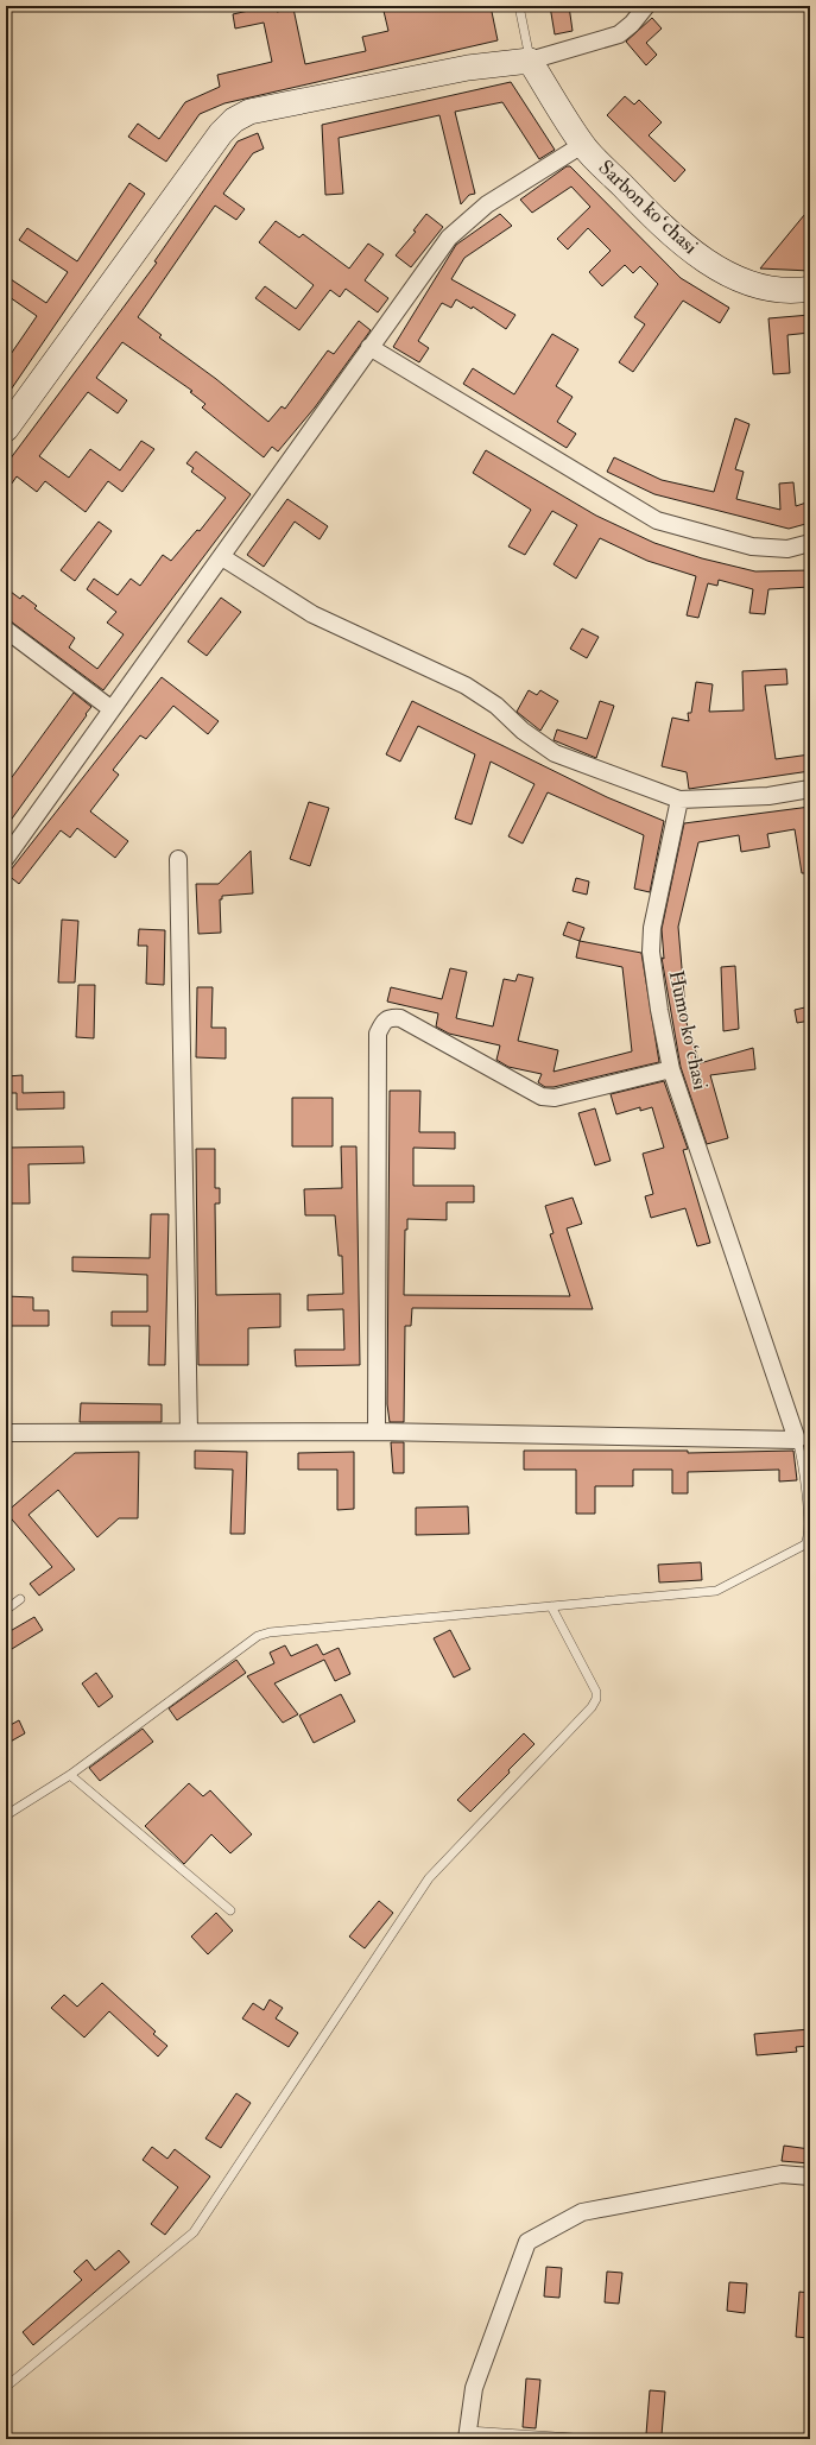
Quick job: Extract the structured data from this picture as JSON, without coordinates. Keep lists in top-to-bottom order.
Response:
{
  "streets": {
    "street": ["Sarbon koʻchasi", "Humo koʻchasi"]
  }
}
